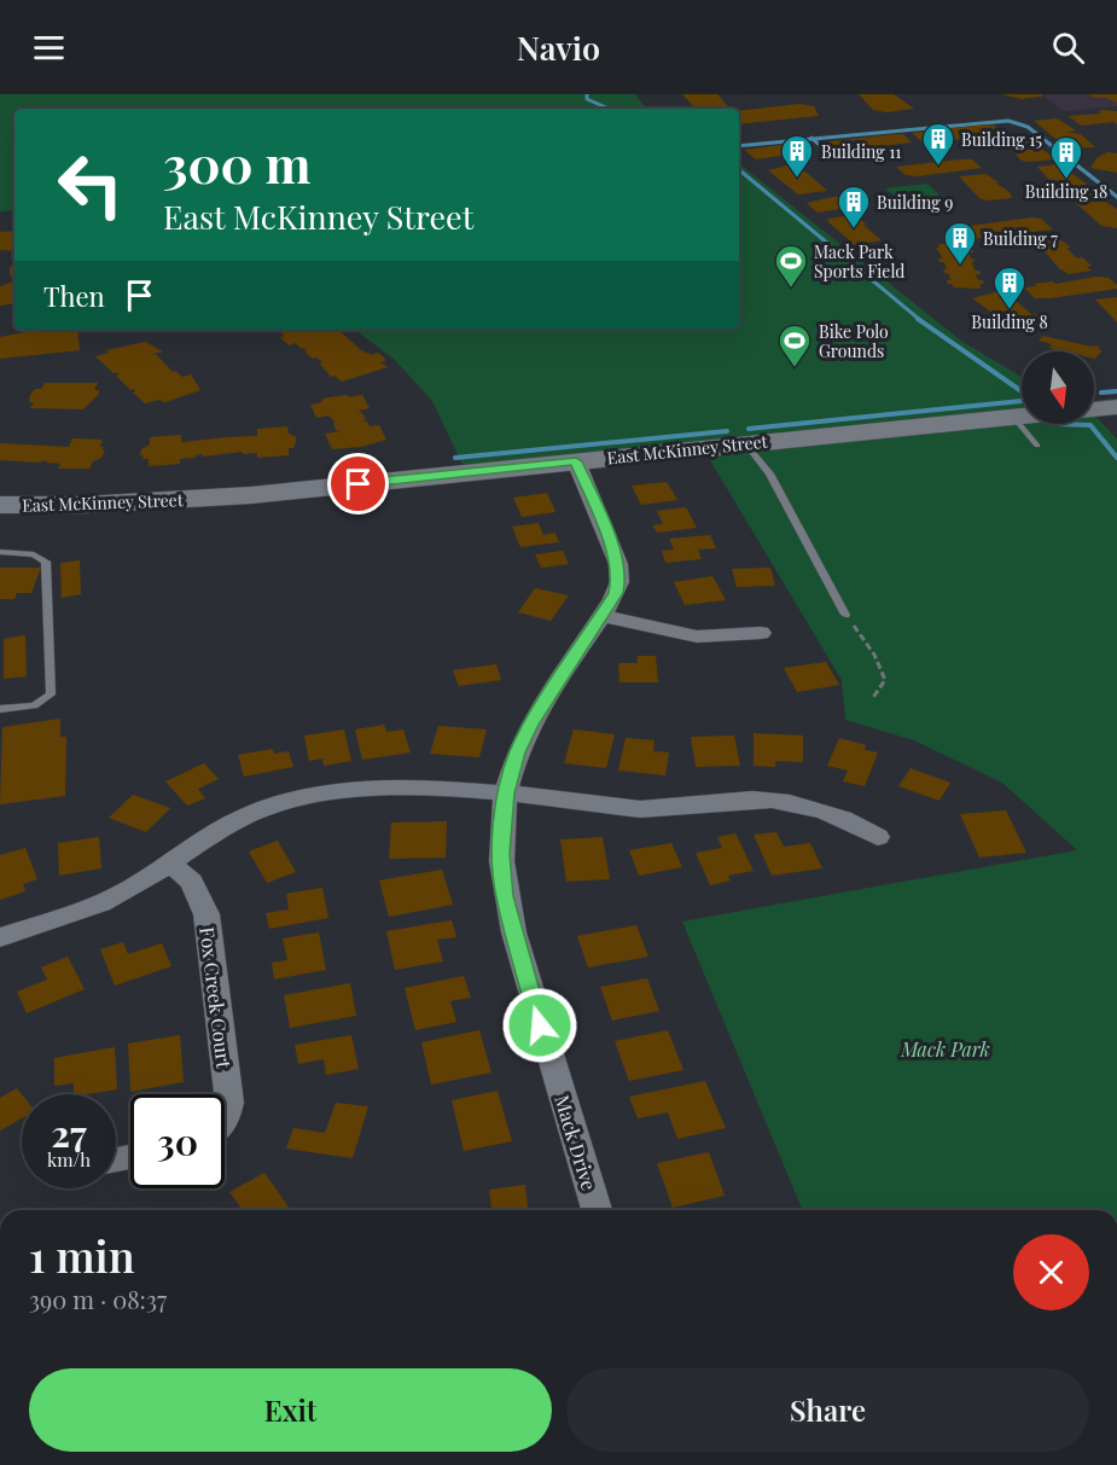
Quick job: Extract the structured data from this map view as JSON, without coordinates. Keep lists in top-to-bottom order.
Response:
{
  "streets": {
    "main road": ["East McKinney Street"],
    "street": ["Fox Creek Court", "Mack Drive"]
  },
  "crossings": [
    ["East McKinney Street", "Mack Drive"]
  ],
  "parks": ["Mack Park"],
  "places": {
    "building": [
      "Building 15",
      "Building 11",
      "Building 18",
      "Building 9",
      "Building 7",
      "Building 8"
    ],
    "sports": ["Mack Park Sports Field", "Bike Polo Grounds"]
  },
  "north": "bottom",
  "page": {
    "header": "Navio",
    "turn": ["300 m", "East McKinney Street"],
    "then": "Then",
    "speed": "27 km/h",
    "limit": "30",
    "heading": ["1 min", "390 m · 08:37"],
    "buttons": ["Exit", "Share"]
  }
}
